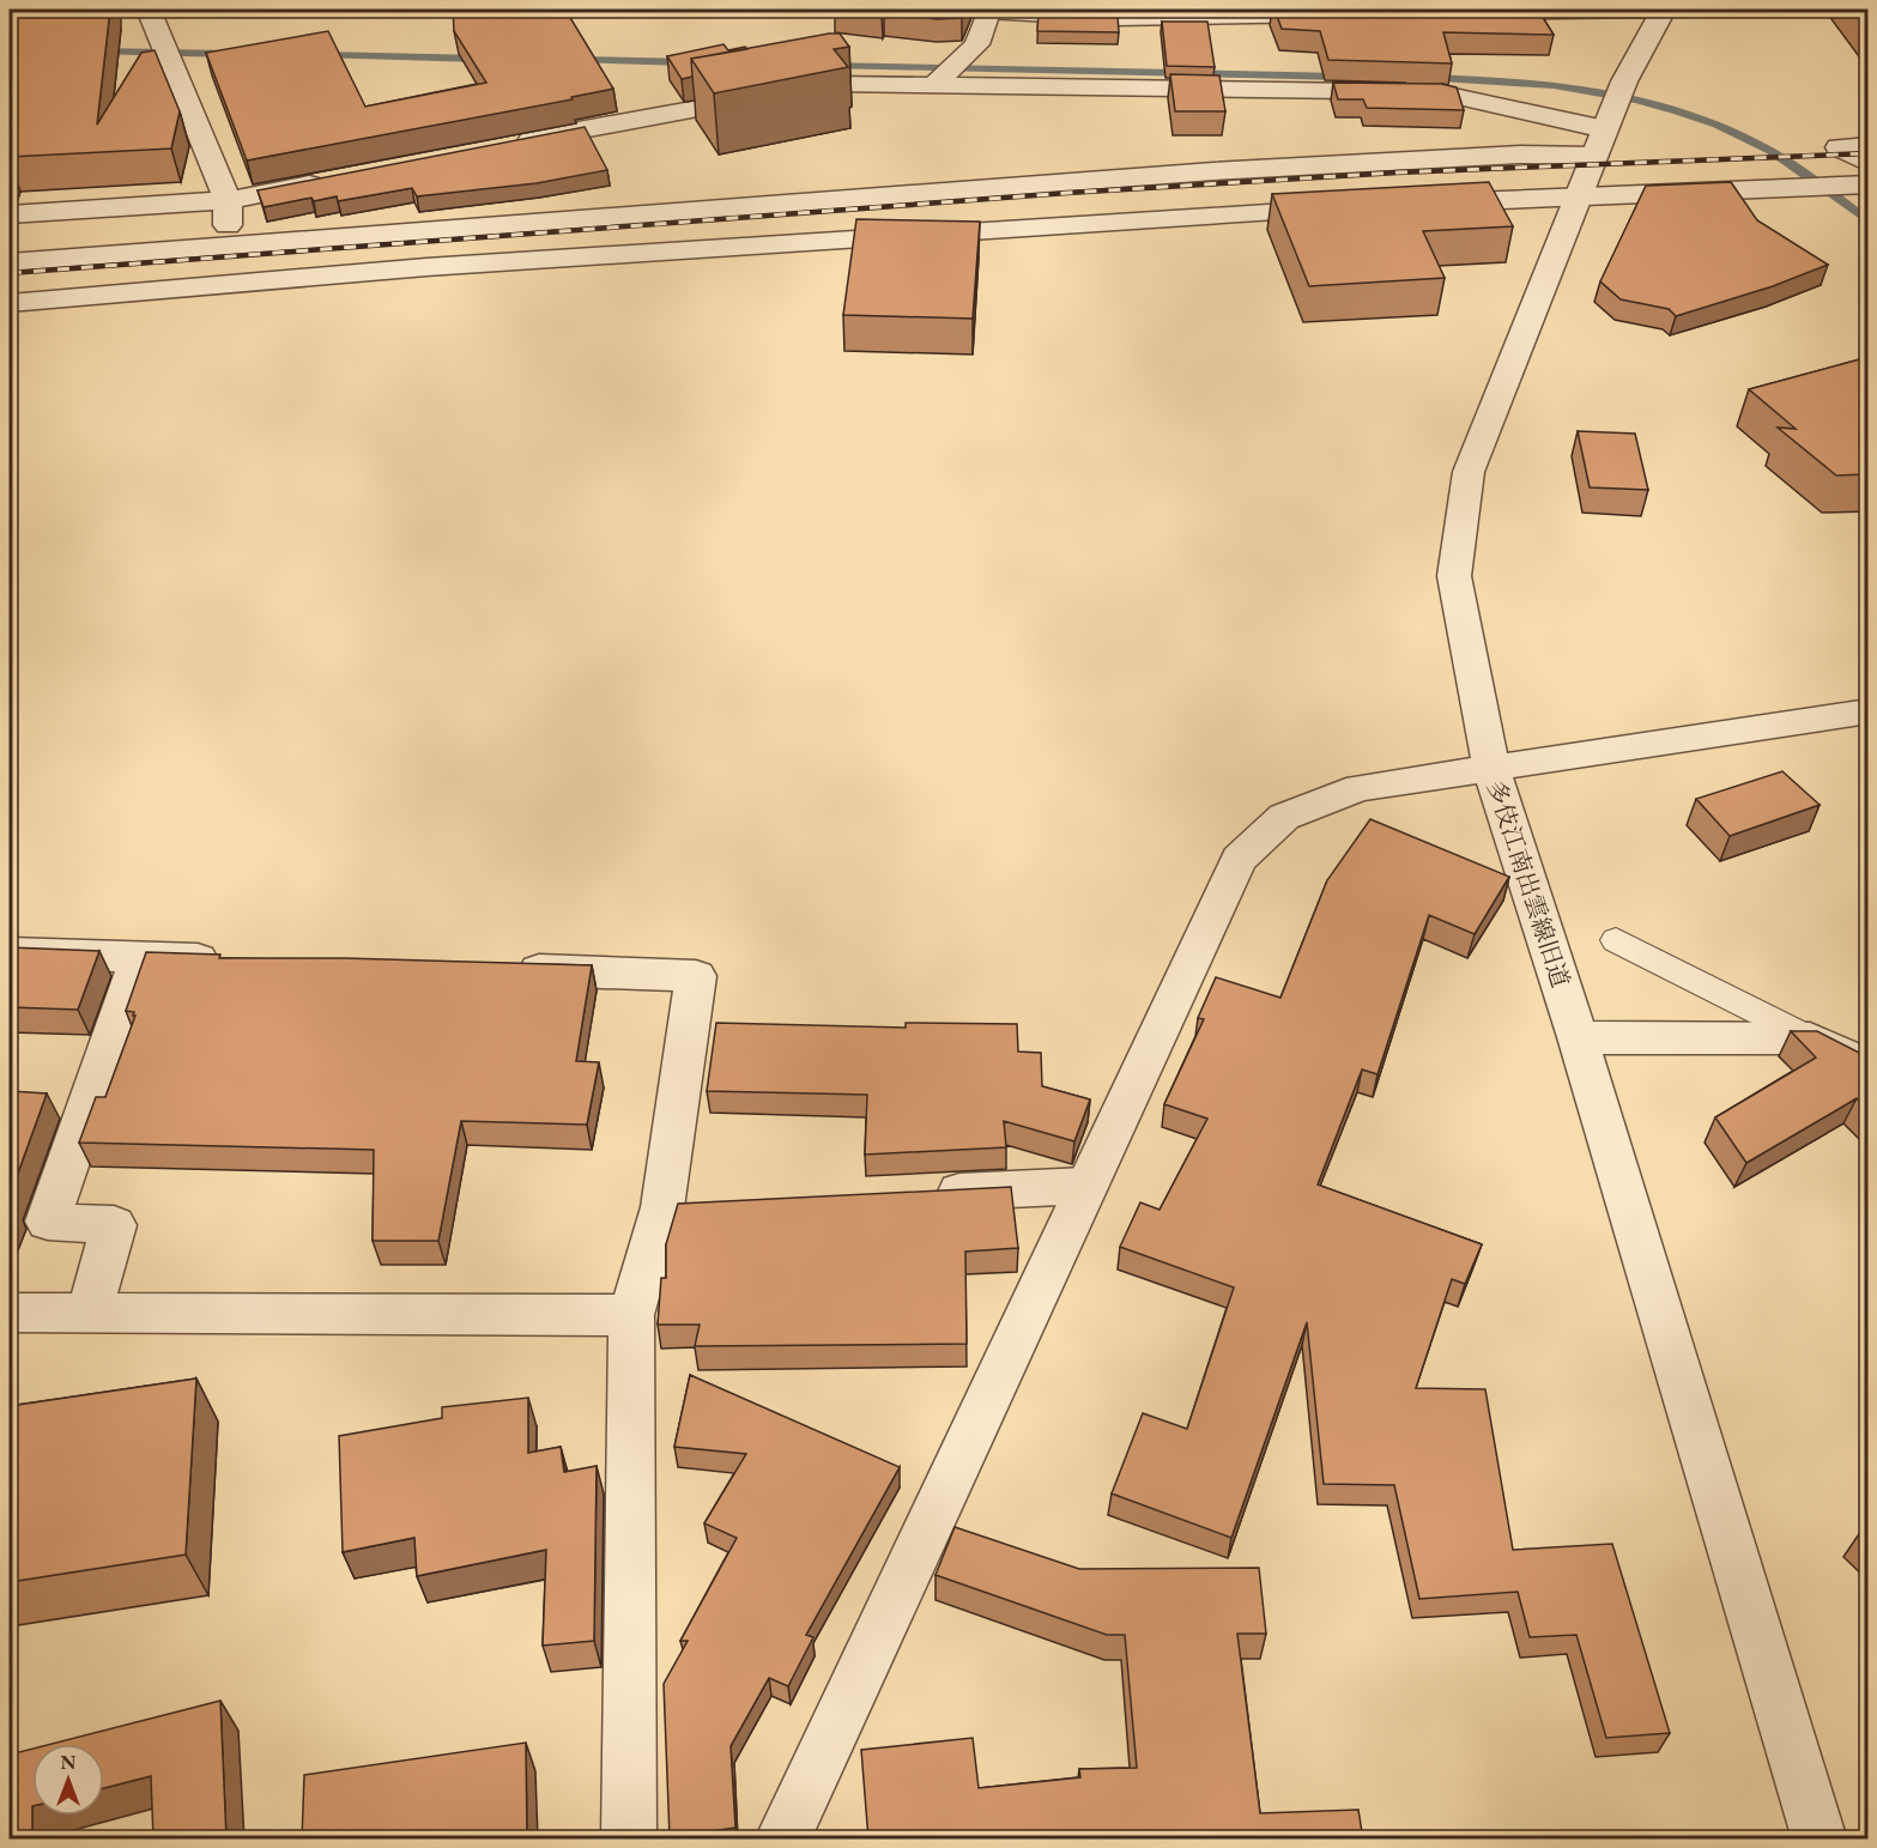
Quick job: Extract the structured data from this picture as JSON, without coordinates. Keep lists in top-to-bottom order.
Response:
{
  "streets": {
    "street": ["多伎江南出雲線旧道"]
  },
  "north": "top"
}
